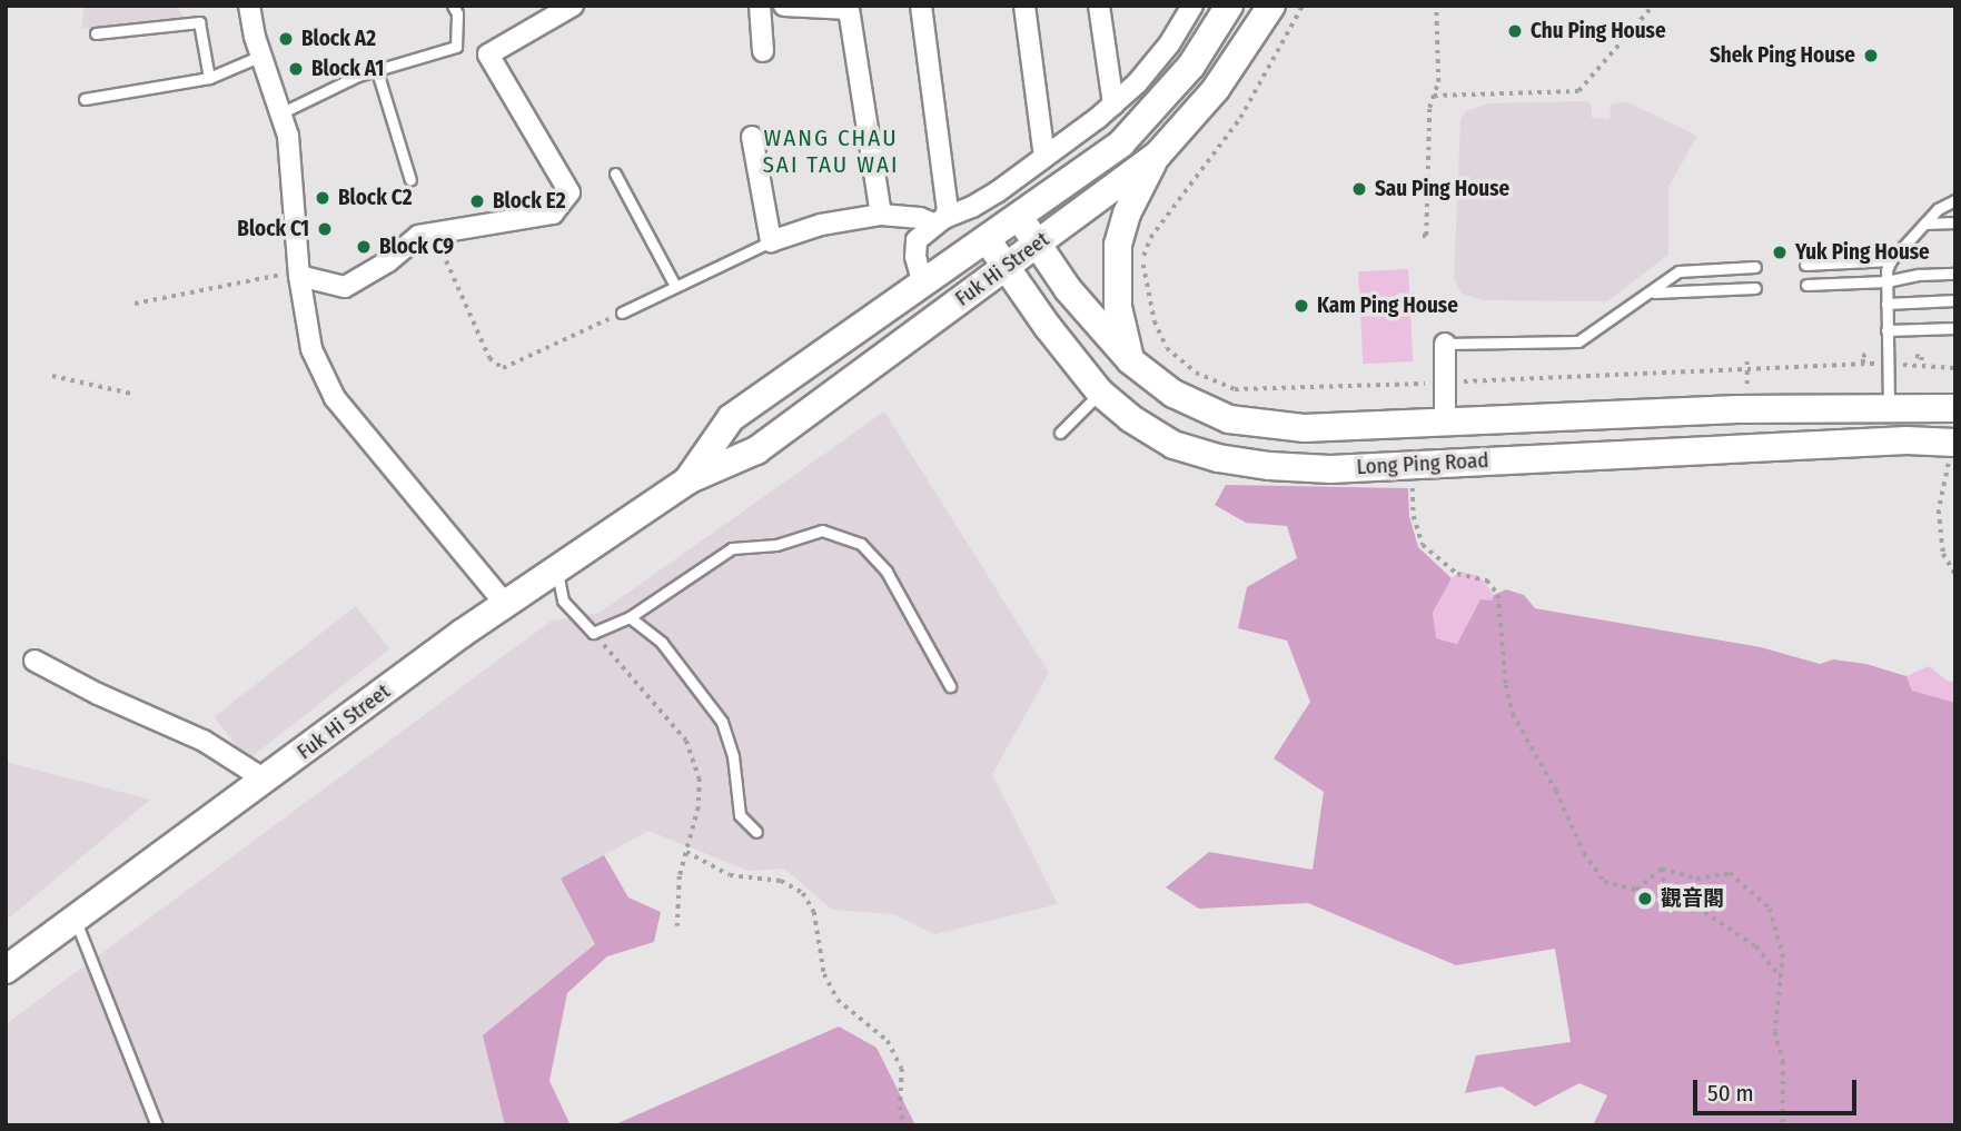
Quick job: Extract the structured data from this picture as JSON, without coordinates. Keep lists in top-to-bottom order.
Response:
{
  "streets": {
    "main road": ["Fuk Hi Street", "Long Ping Road"]
  },
  "crossings": [
    ["Fuk Hi Street", "Long Ping Road"]
  ],
  "districts": ["WANG CHAU SAI TAU WAI"],
  "places": [
    "Chu Ping House",
    "Block A2",
    "Shek Ping House",
    "Block A1",
    "Sau Ping House",
    "Block C2",
    "Block E2",
    "Block C1",
    "Block C9",
    "Yuk Ping House",
    "Kam Ping House",
    "觀音閣"
  ],
  "scale_bar": "50 m"
}
